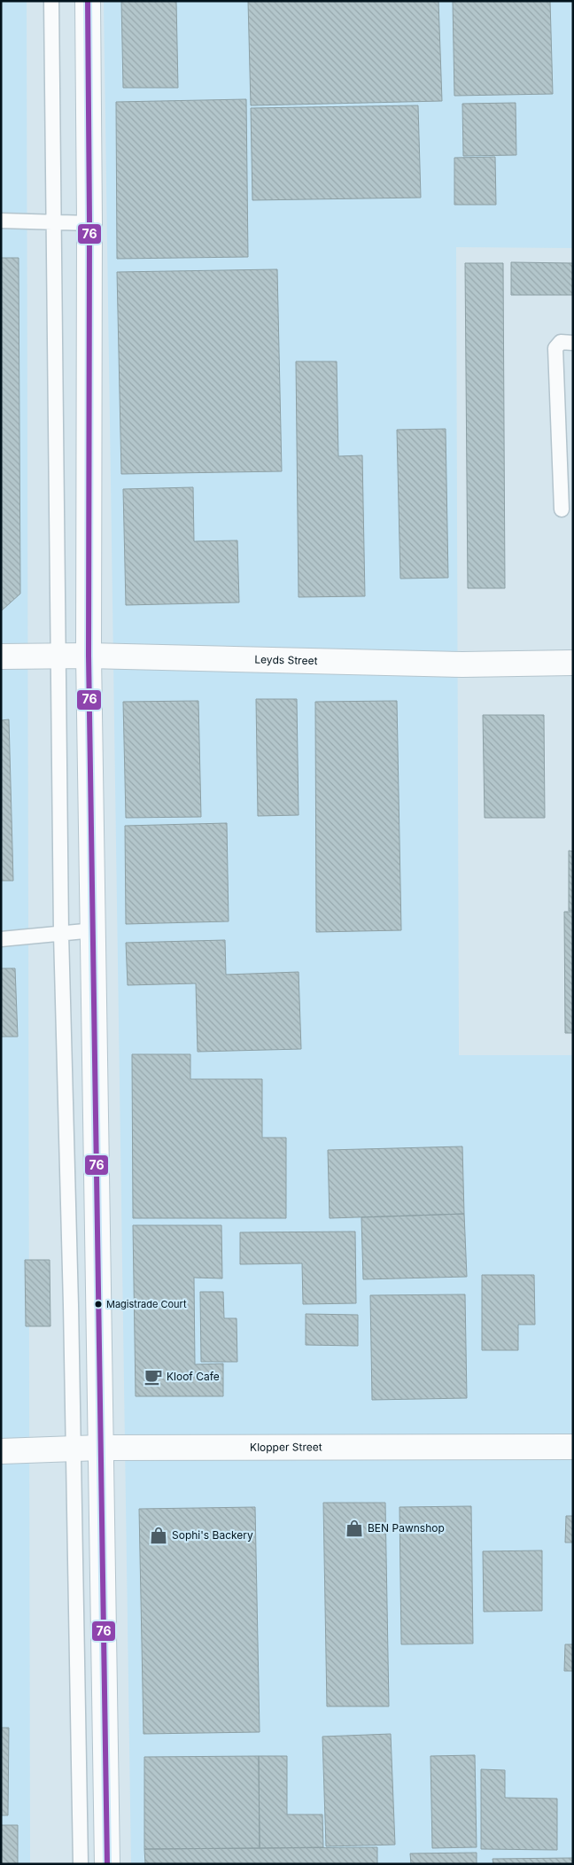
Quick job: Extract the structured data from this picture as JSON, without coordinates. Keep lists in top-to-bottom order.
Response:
{
  "streets": {
    "main road": ["Leyds Street", "Klopper Street"]
  },
  "places": {
    "other": ["Magistrade Court"],
    "cafe": ["Kloof Cafe"],
    "shop": ["BEN Pawnshop", "Sophi's Backery"]
  },
  "lines": ["transit line 76"]
}
